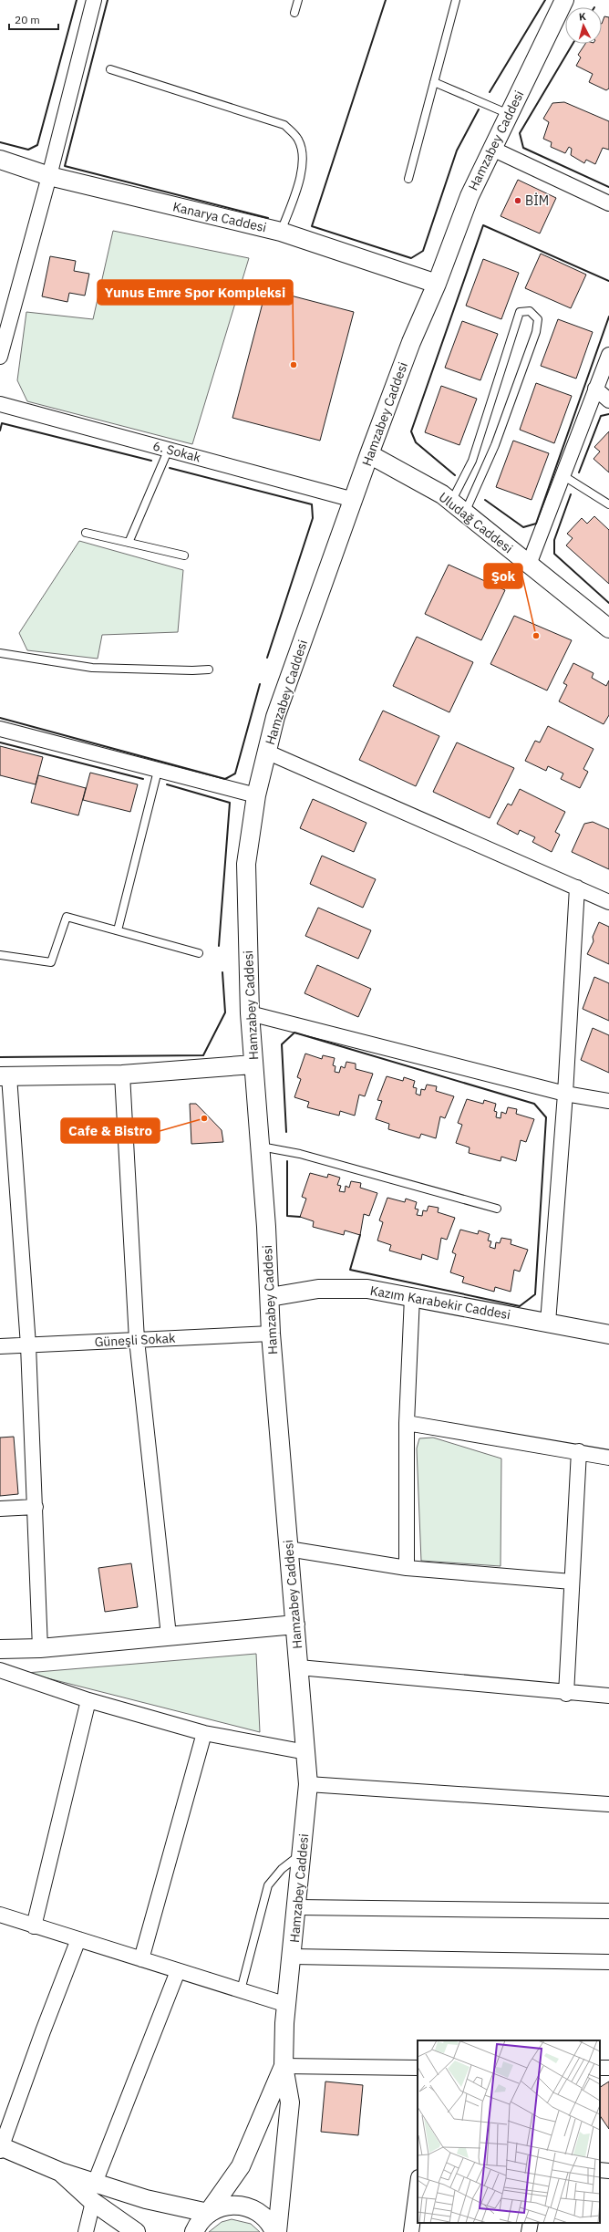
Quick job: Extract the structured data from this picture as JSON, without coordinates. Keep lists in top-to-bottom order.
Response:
{
  "streets": {
    "street": [
      "Hamzabey Caddesi",
      "Kanarya Caddesi",
      "6. Sokak",
      "Uludağ Caddesi",
      "Kazım Karabekir Caddesi",
      "Güneşli Sokak"
    ]
  },
  "crossings": [
    ["Hamzabey Caddesi", "Kanarya Caddesi"],
    ["Hamzabey Caddesi", "6. Sokak"],
    ["Hamzabey Caddesi", "Uludağ Caddesi"],
    ["Hamzabey Caddesi", "Kazım Karabekir Caddesi"],
    ["Hamzabey Caddesi", "Güneşli Sokak"]
  ],
  "places": [
    "BİM",
    "Yunus Emre Spor Kompleksi",
    "Şok",
    "Cafe & Bistro"
  ],
  "scale_bar": "20 m",
  "north": "top"
}
